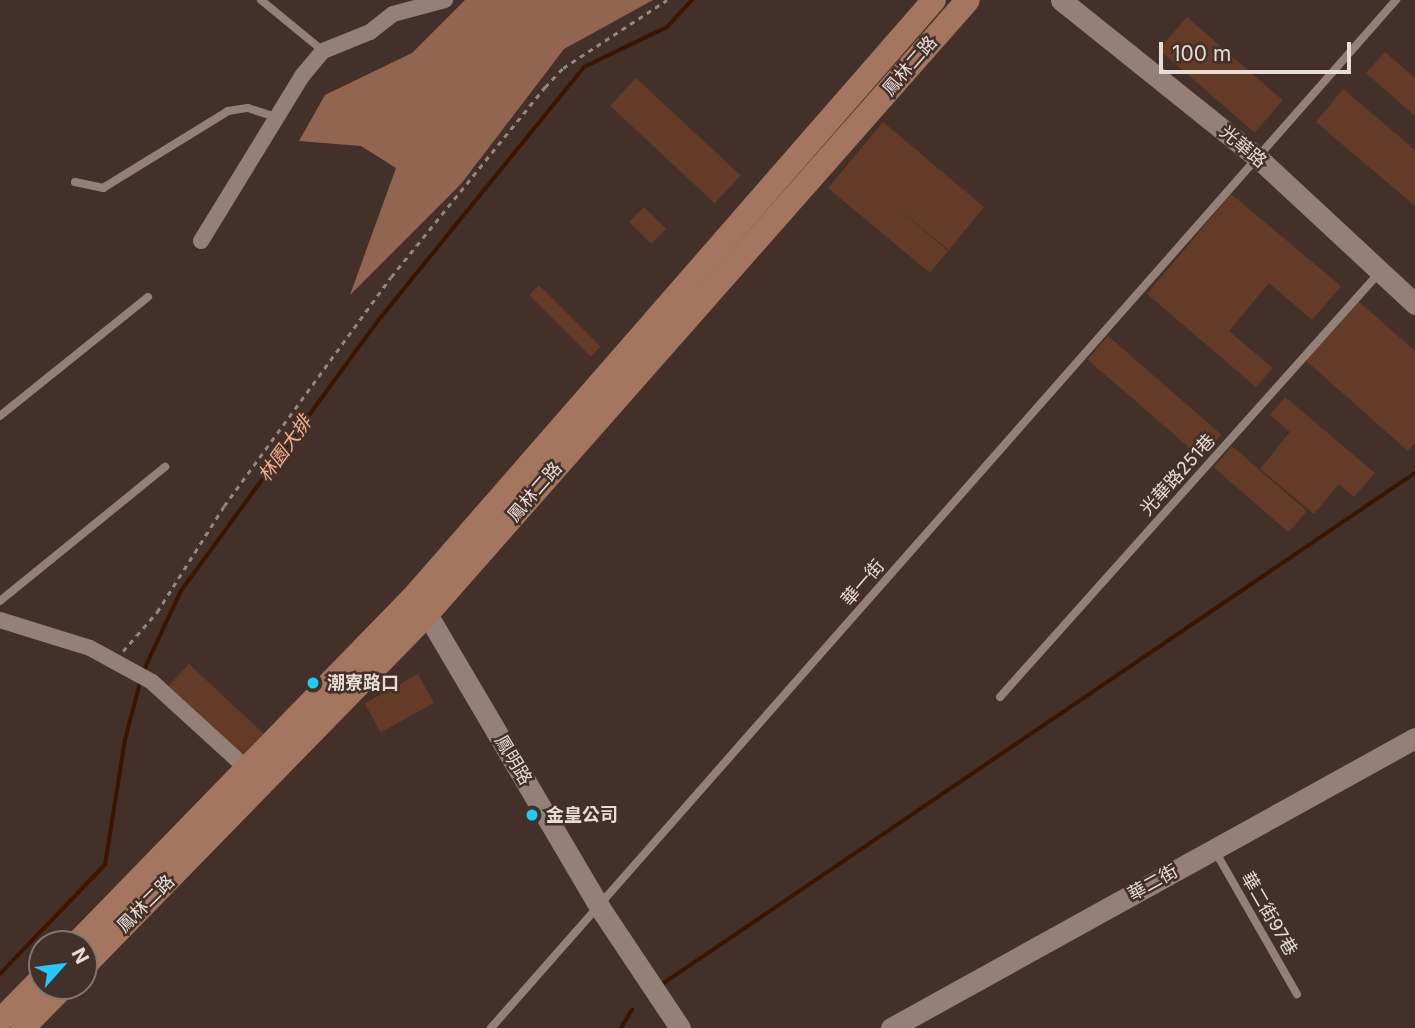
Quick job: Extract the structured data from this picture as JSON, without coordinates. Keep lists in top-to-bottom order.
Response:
{
  "streets": {
    "main road": ["鳳林二路"],
    "street": ["光華路", "鳳明路", "華二街"],
    "lane": ["光華路251巷", "華一街", "華二街97巷"]
  },
  "crossings": [
    ["鳳林二路", "鳳明路"],
    ["光華路", "光華路251巷"],
    ["光華路", "華一街"],
    ["華一街", "鳳明路"],
    ["華二街", "華二街97巷"]
  ],
  "water": ["林園大排"],
  "places": ["潮寮路口", "金皇公司"],
  "scale_bar": "100 m",
  "north": "top right"
}
